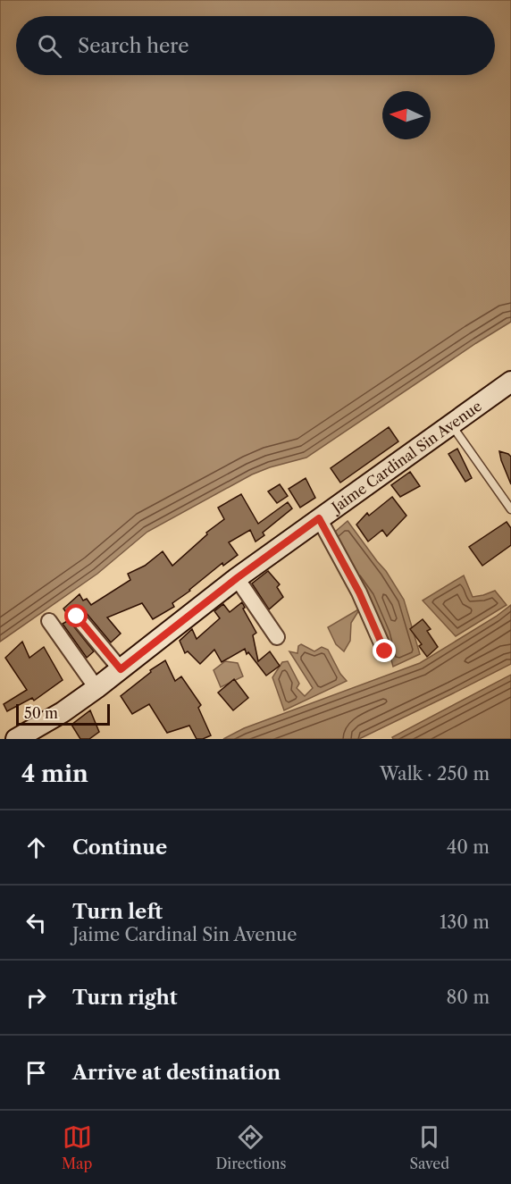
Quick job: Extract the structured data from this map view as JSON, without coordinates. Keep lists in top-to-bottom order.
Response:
{
  "streets": {
    "main road": ["Jaime Cardinal Sin Avenue"]
  },
  "scale_bar": "50 m",
  "north": "left",
  "page": {
    "search": "Search here",
    "scale": "50 m",
    "heading": ["4 min", "Walk · 250 m"],
    "list": [
      ["Continue", "40 m"],
      ["Turn left", "Jaime Cardinal Sin Avenue", "130 m"],
      ["Turn right", "80 m"],
      "Arrive at destination"
    ],
    "nav": ["Map", "Directions", "Saved"]
  }
}
